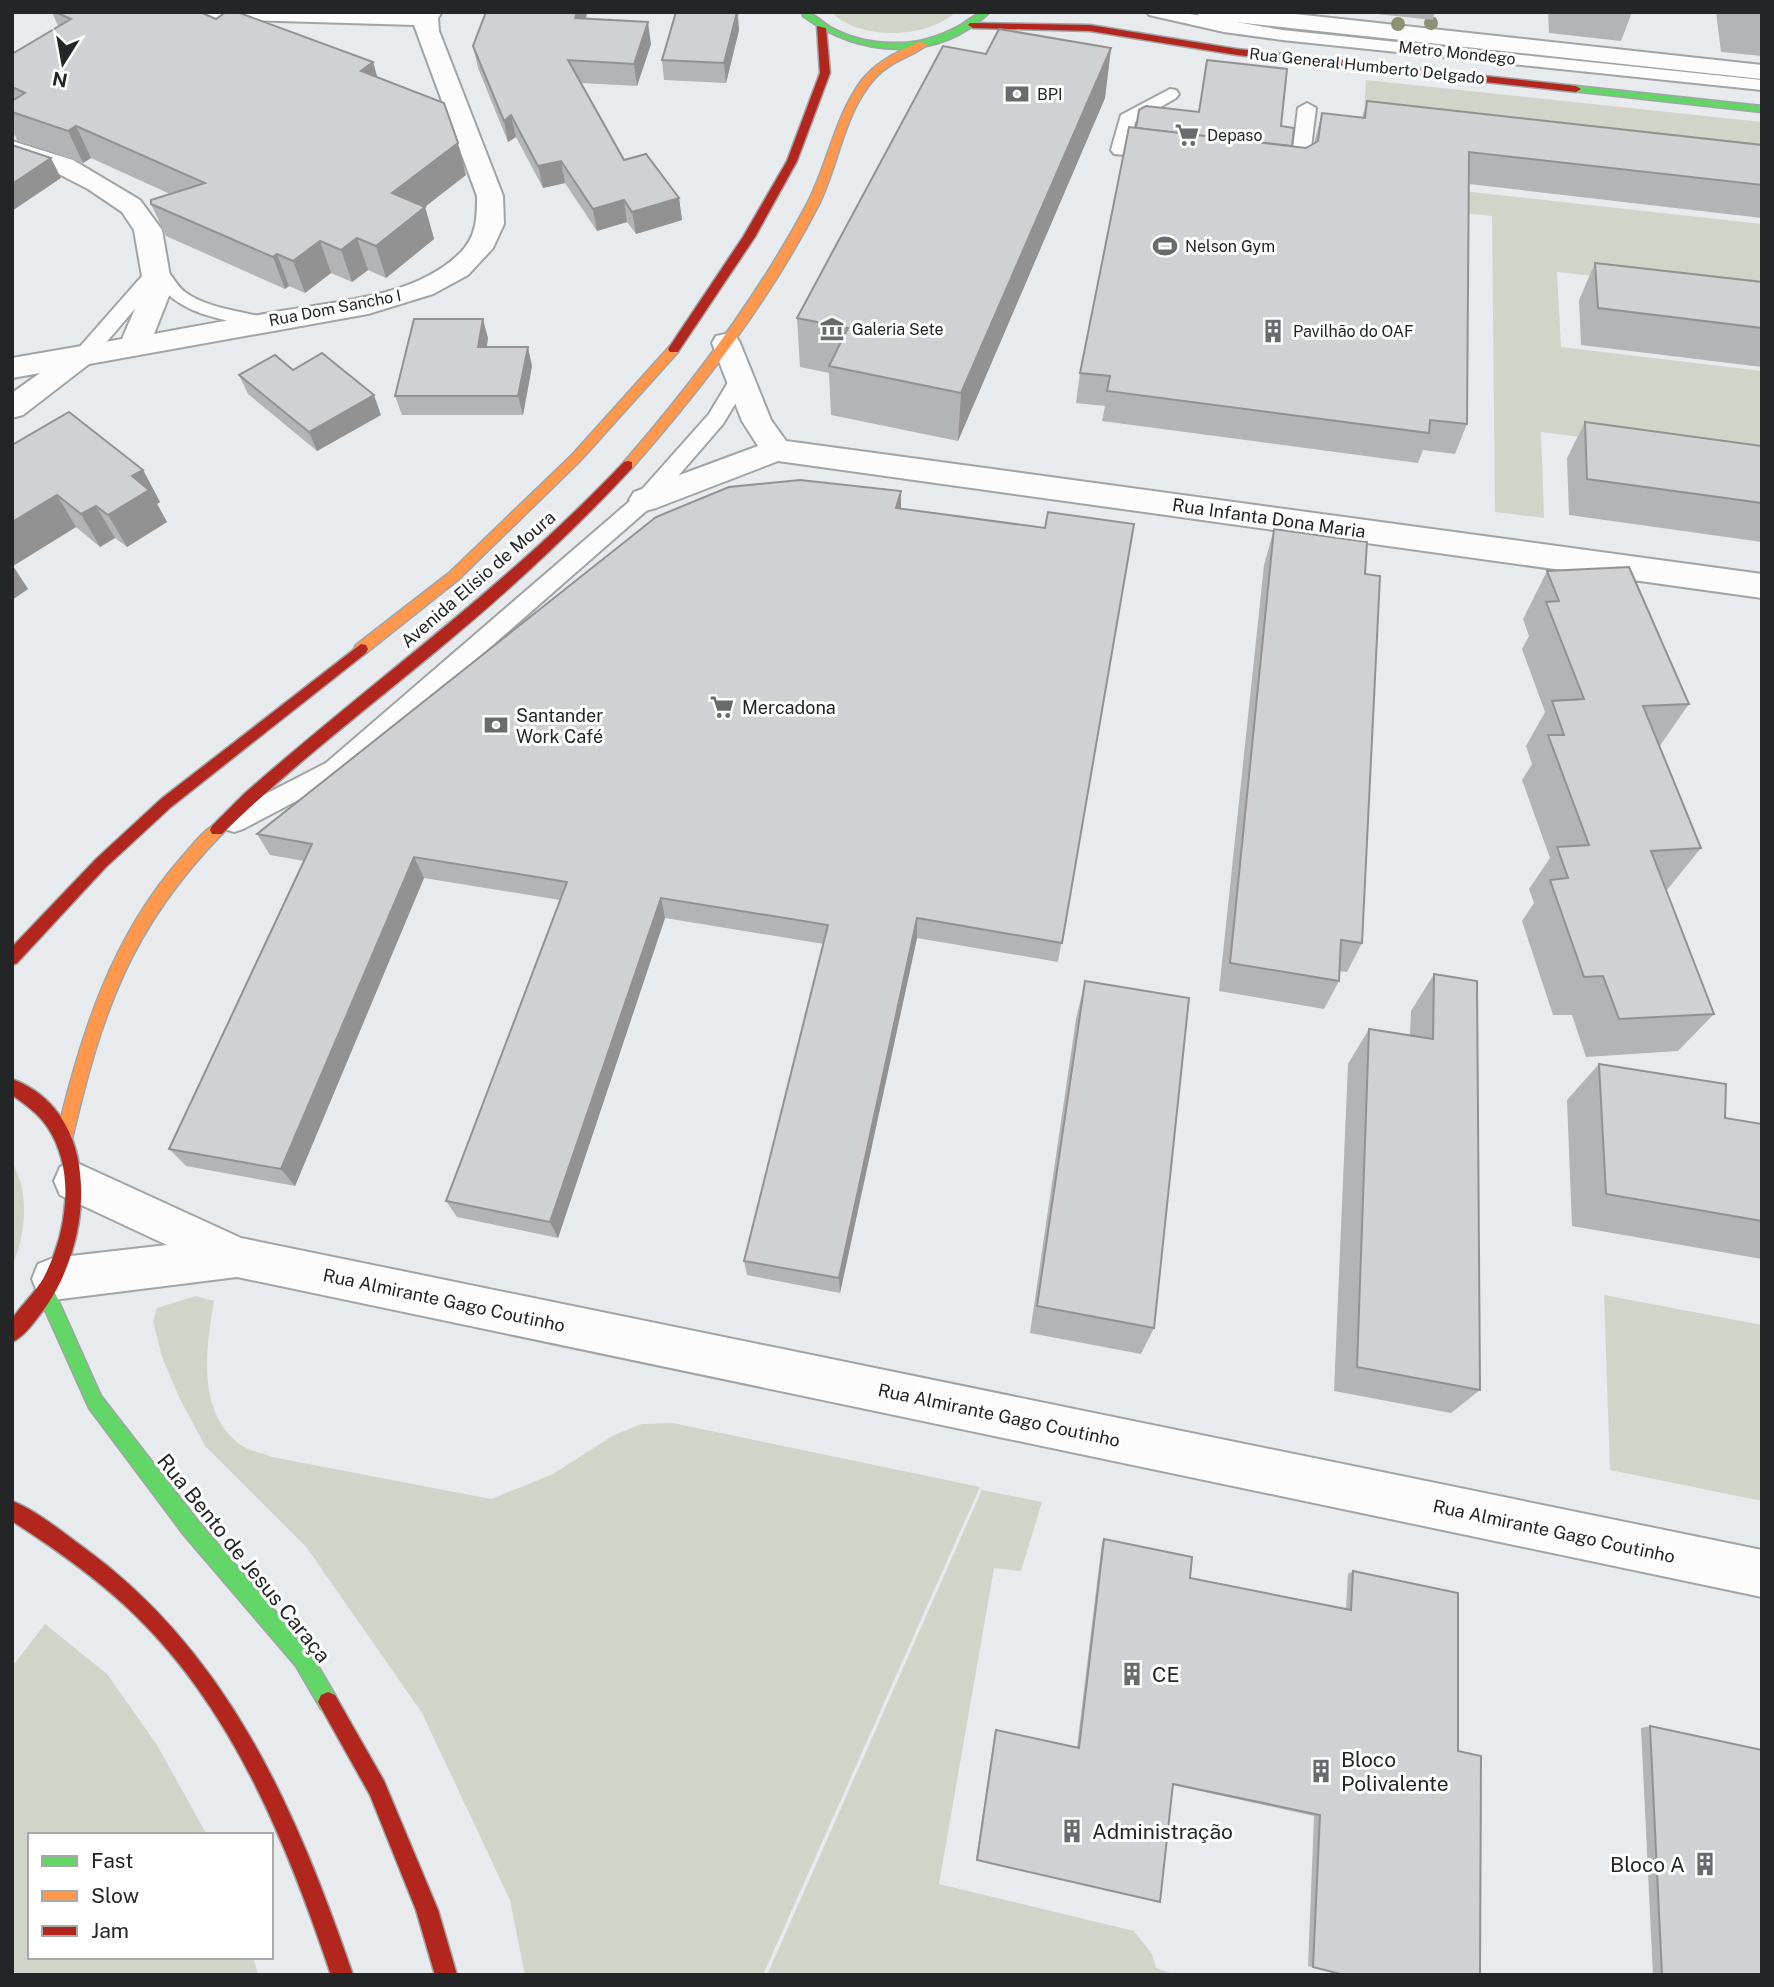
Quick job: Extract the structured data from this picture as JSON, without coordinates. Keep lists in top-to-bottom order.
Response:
{
  "streets": {
    "main road": ["Rua General Humberto Delgado", "Avenida Elísio de Moura", "Rua Bento de Jesus Caraça"],
    "street": ["Rua Dom Sancho I", "Rua Infanta Dona Maria", "Rua Almirante Gago Coutinho"],
    "lane": ["Metro Mondego"]
  },
  "crossings": [
    ["Rua Almirante Gago Coutinho", "Rua Bento de Jesus Caraça"]
  ],
  "places": {
    "bank": ["BPI", "Santander Work Café"],
    "supermarket": ["Depaso", "Mercadona"],
    "sports": ["Nelson Gym"],
    "museum": ["Galeria Sete"],
    "building": [
      "Pavilhão do OAF",
      "CE",
      "Bloco Polivalente",
      "Administração",
      "Bloco A"
    ]
  },
  "legend": ["Fast", "Slow", "Jam"],
  "north": "bottom"
}
